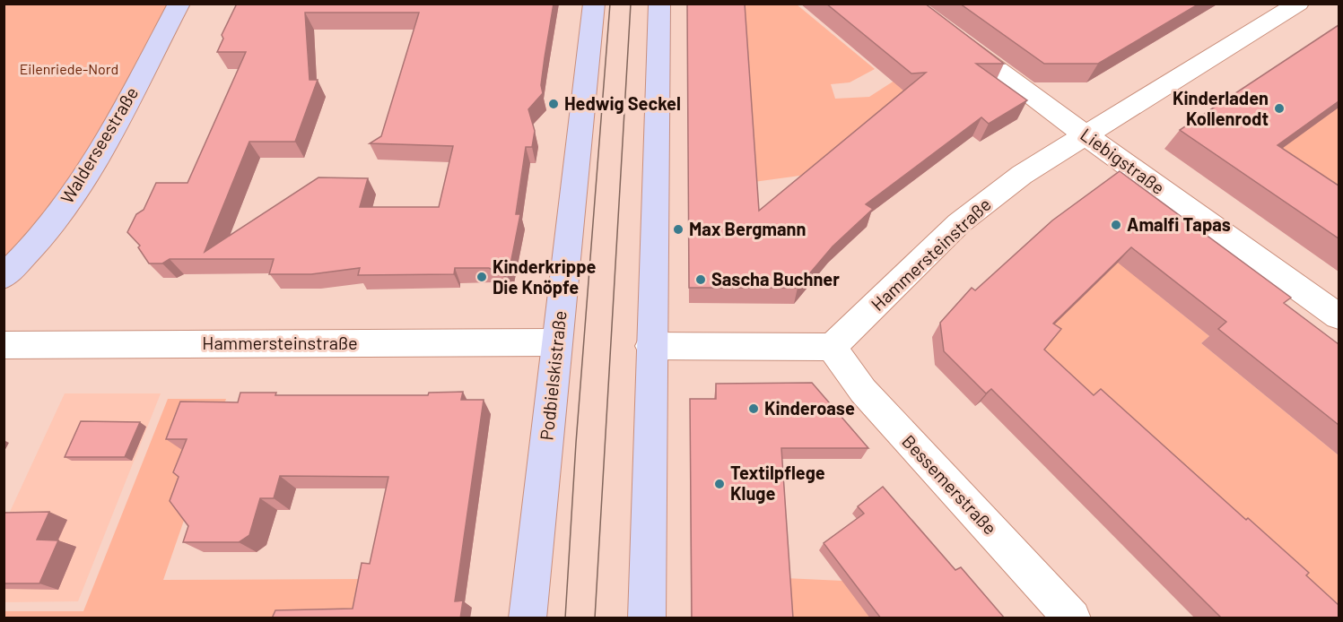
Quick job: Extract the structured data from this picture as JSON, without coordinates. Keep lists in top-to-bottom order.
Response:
{
  "streets": {
    "main road": ["Walderseestraße", "Podbielskistraße"],
    "street": ["Liebigstraße", "Hammersteinstraße", "Bessemerstraße"]
  },
  "crossings": [
    ["Liebigstraße", "Hammersteinstraße"],
    ["Hammersteinstraße", "Podbielskistraße"],
    ["Hammersteinstraße", "Bessemerstraße"]
  ],
  "parks": ["Eilenriede-Nord"],
  "places": [
    "Hedwig Seckel",
    "Kinderladen Kollenrodt",
    "Amalfi Tapas",
    "Max Bergmann",
    "Kinderkrippe Die Knöpfe",
    "Sascha Buchner",
    "Kinderoase",
    "Textilpflege Kluge"
  ]
}
